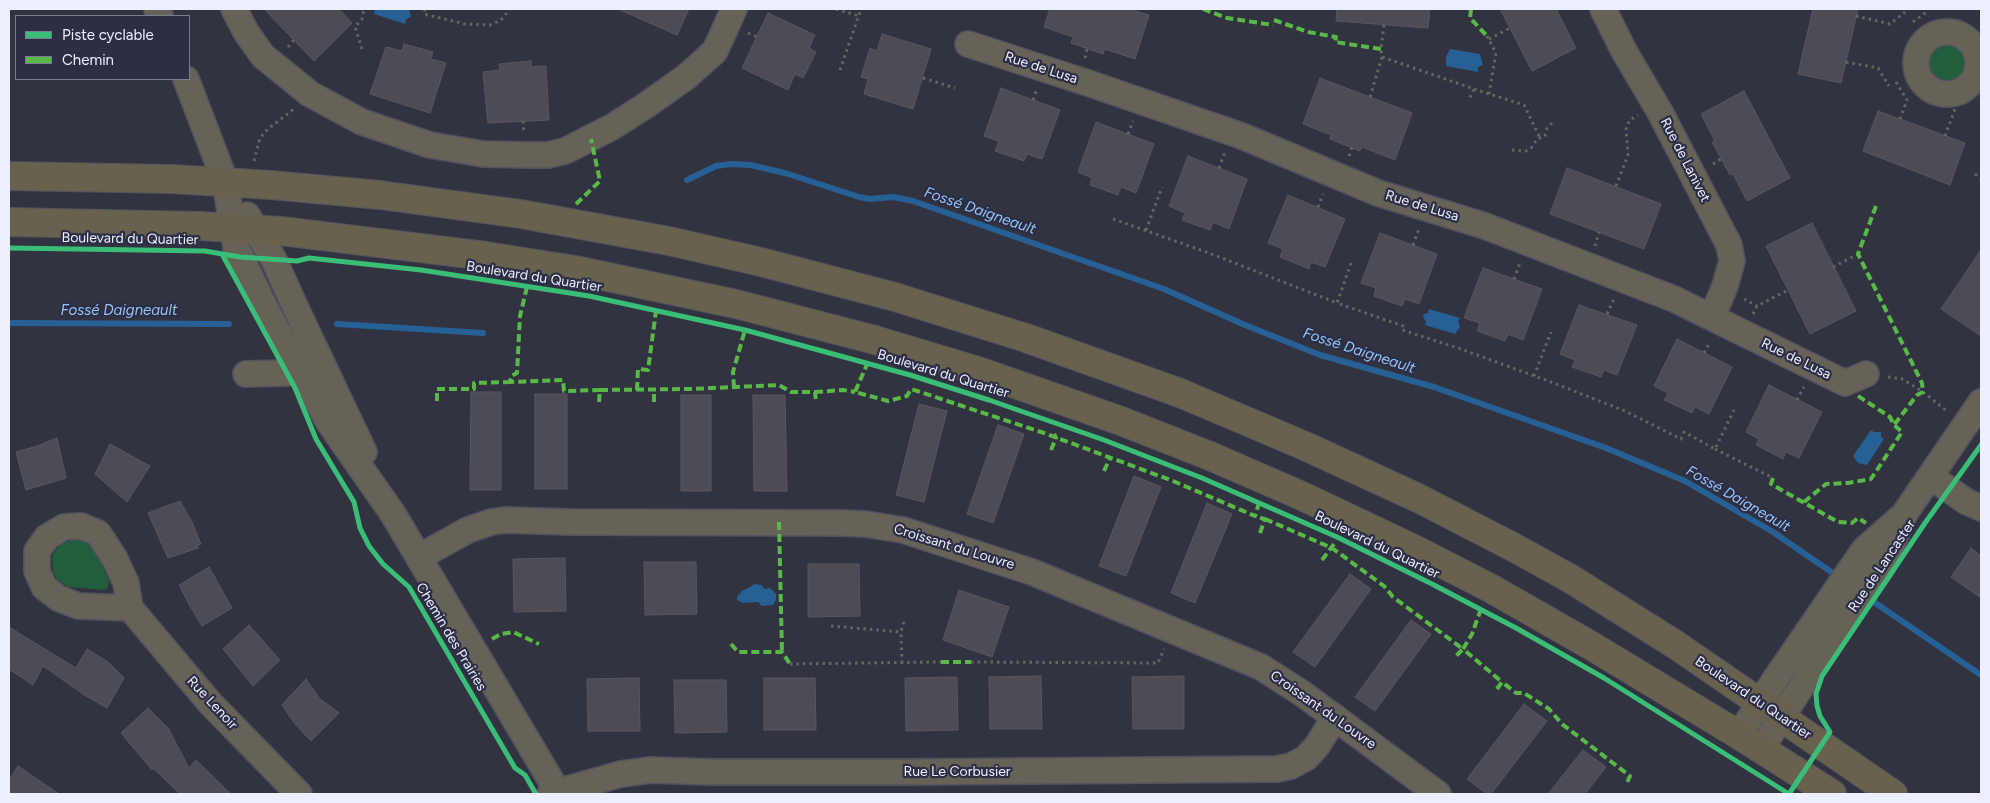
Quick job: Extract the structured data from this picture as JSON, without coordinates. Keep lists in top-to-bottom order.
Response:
{
  "streets": {
    "main road": ["Boulevard du Quartier"],
    "street": [
      "Rue de Lusa",
      "Rue de Lanivet",
      "Croissant du Louvre",
      "Rue de Lancaster",
      "Chemin des Prairies",
      "Rue Lenoir",
      "Rue Le Corbusier"
    ]
  },
  "crossings": [
    ["Rue de Lusa", "Rue de Lanivet"],
    ["Boulevard du Quartier", "Rue de Lancaster"],
    ["Boulevard du Quartier", "Chemin des Prairies"],
    ["Croissant du Louvre", "Chemin des Prairies"],
    ["Croissant du Louvre", "Rue Le Corbusier"],
    ["Chemin des Prairies", "Rue Le Corbusier"]
  ],
  "water": ["Fossé Daigneault"],
  "legend": ["Piste cyclable", "Chemin"]
}
